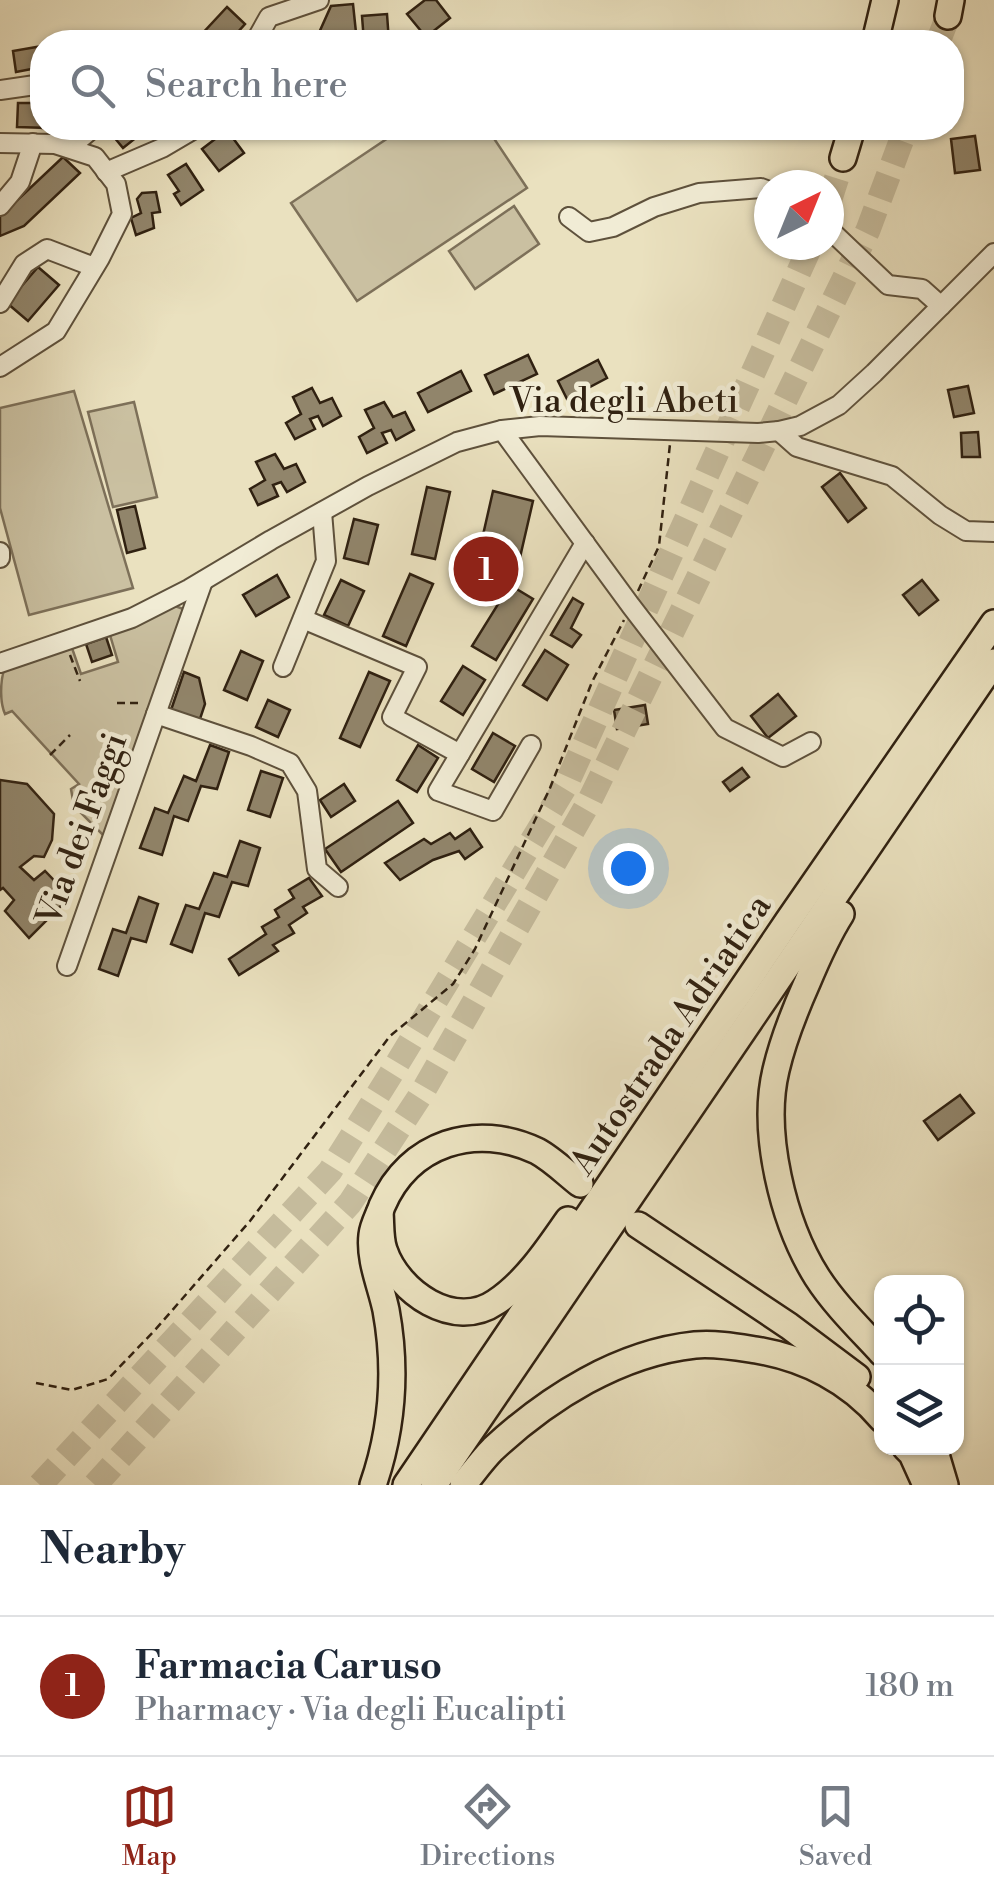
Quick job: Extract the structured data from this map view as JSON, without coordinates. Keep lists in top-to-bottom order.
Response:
{
  "streets": {
    "highway": ["Autostrada Adriatica"],
    "street": ["Via degli Abeti", "Via dei Faggi"]
  },
  "crossings": [
    ["Via degli Abeti", "Via dei Faggi"]
  ],
  "north": "top right",
  "page": {
    "search": "Search here",
    "pins": "1",
    "heading": "Nearby",
    "list": [
      {
        "mark": "1",
        "name": "Farmacia Caruso",
        "note": "Pharmacy · Via degli Eucalipti",
        "value": "180 m"
      }
    ],
    "nav": ["Map", "Directions", "Saved"]
  }
}
